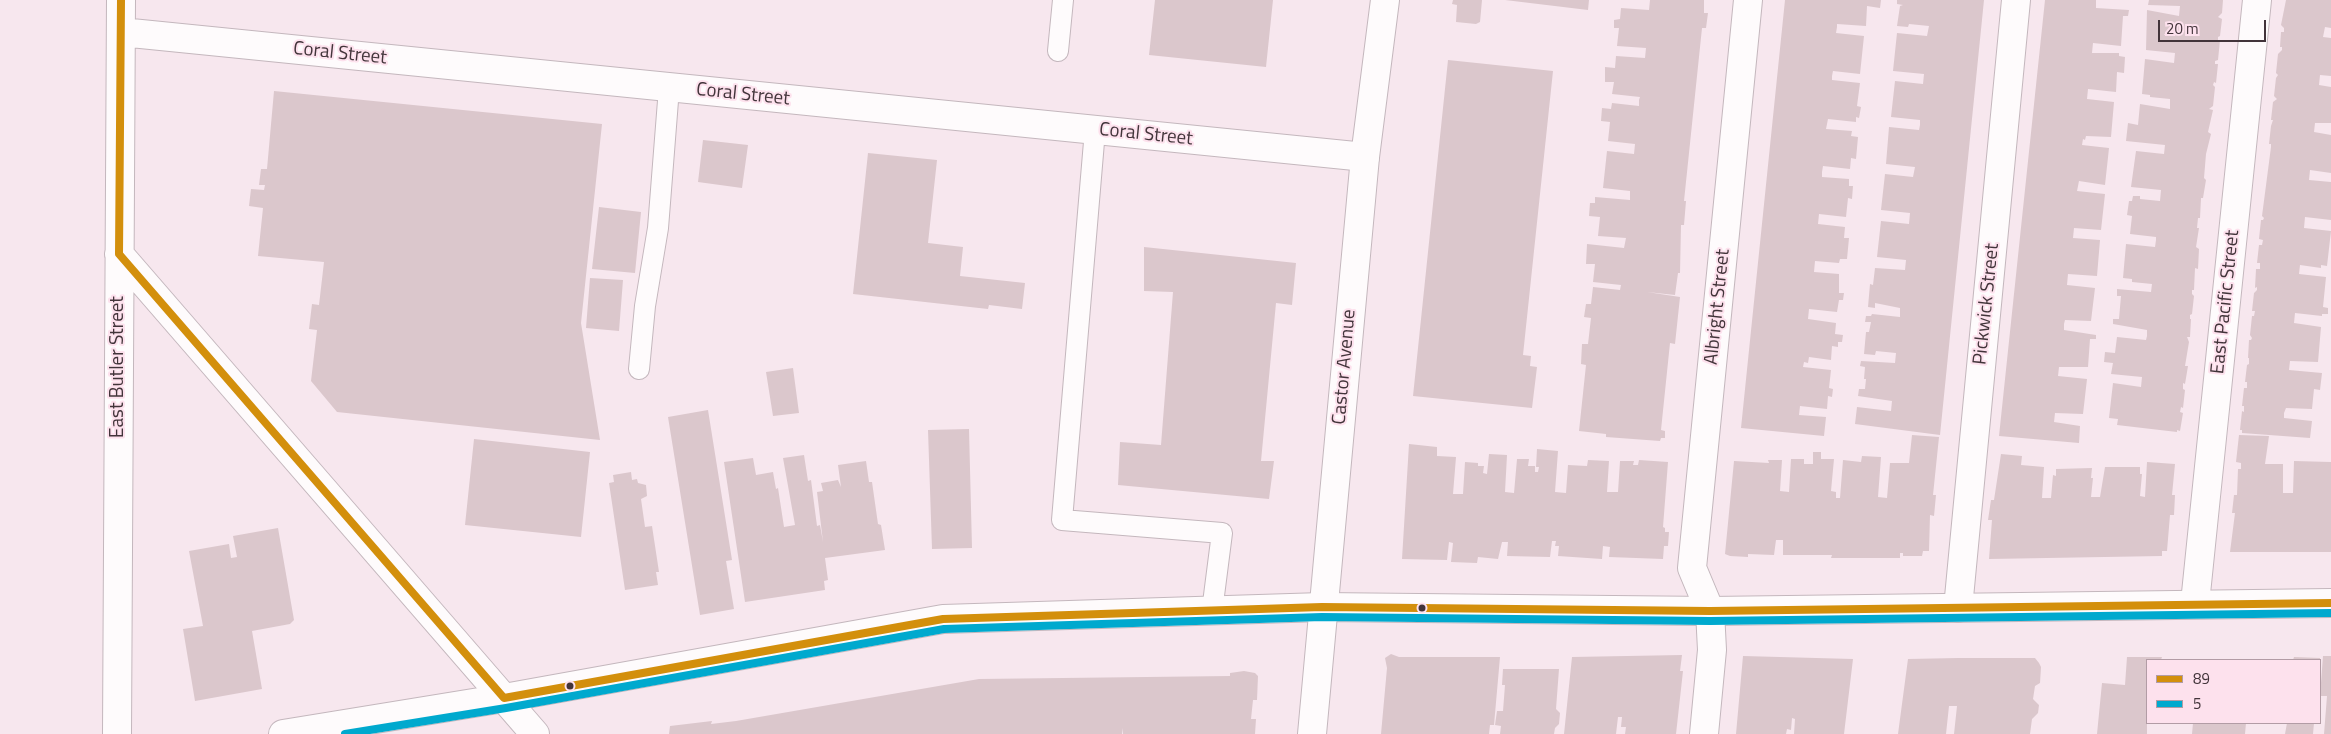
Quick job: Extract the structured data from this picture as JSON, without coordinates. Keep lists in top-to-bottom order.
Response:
{
  "streets": {
    "street": [
      "Coral Street",
      "East Pacific Street",
      "Pickwick Street",
      "Albright Street",
      "East Butler Street",
      "Castor Avenue"
    ]
  },
  "crossings": [
    ["Coral Street", "East Butler Street"],
    ["Coral Street", "Castor Avenue"]
  ],
  "lines": ["transit line 89", "transit line 5"],
  "legend": ["89", "5"],
  "scale_bar": "20 m"
}
